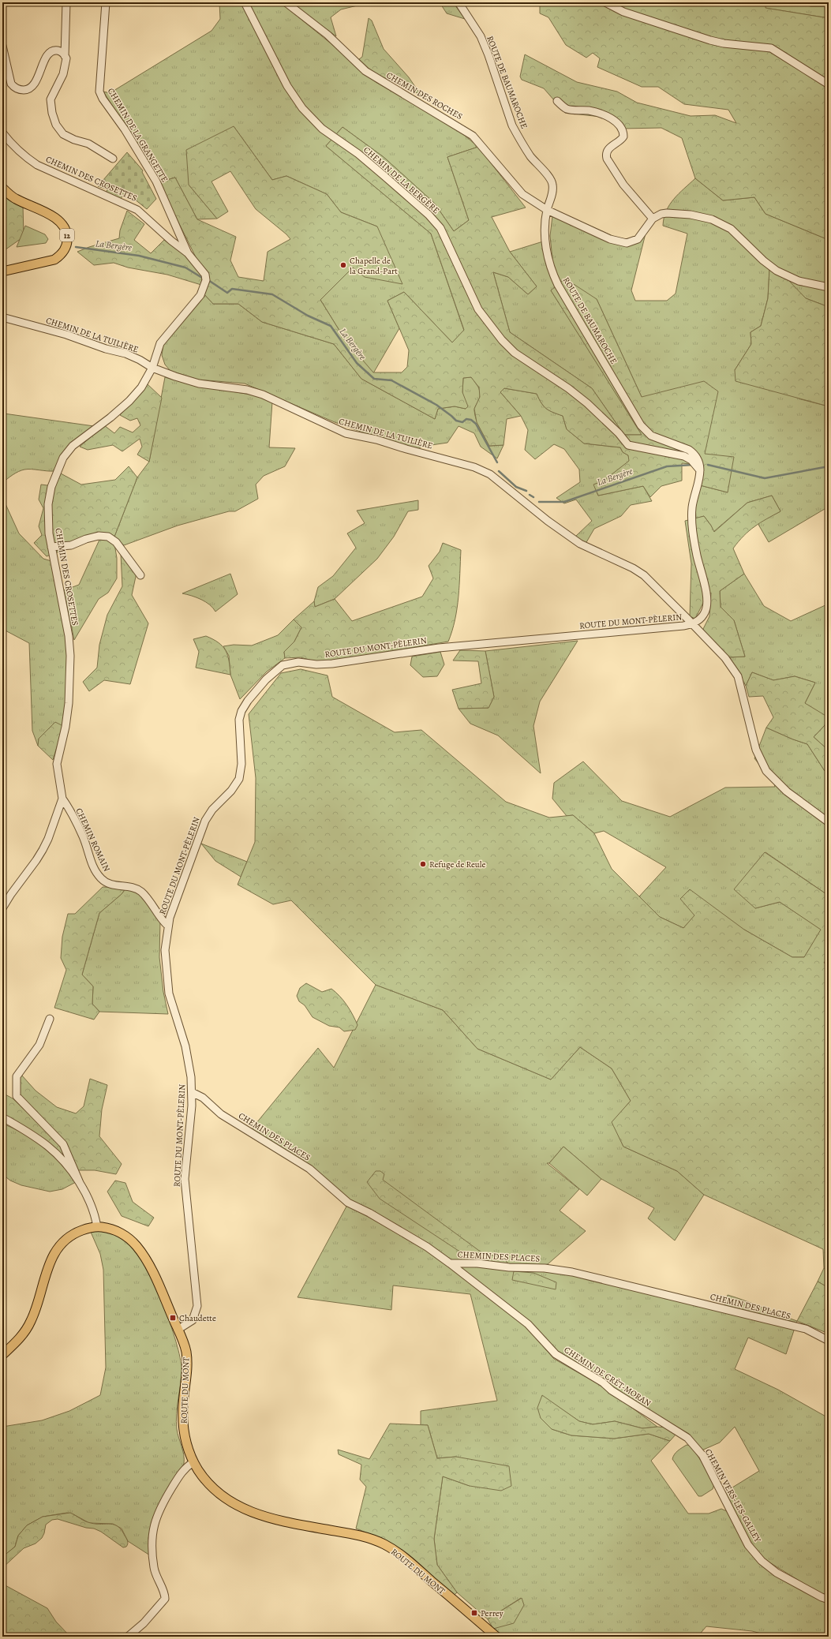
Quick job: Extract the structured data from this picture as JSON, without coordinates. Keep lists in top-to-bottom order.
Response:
{
  "streets": {
    "main road": ["12", "ROUTE DU MONT"],
    "street": [
      "ROUTE DE BAUMAROCHE",
      "CHEMIN DES ROCHES",
      "CHEMIN DE LA GRANGETTE",
      "CHEMIN DES CROSETTES",
      "CHEMIN DE LA BERGÈRE",
      "CHEMIN DE LA TUILIÈRE",
      "ROUTE DU MONT-PÈLERIN",
      "CHEMIN ROMAIN",
      "CHEMIN DES PLACES",
      "CHEMIN DE CRÊT-MORAN",
      "CHEMIN VERS-LES-GALLEY"
    ]
  },
  "crossings": [
    ["ROUTE DE BAUMAROCHE", "CHEMIN DES ROCHES"],
    ["ROUTE DE BAUMAROCHE", "CHEMIN DE LA BERGÈRE"],
    ["CHEMIN DE LA GRANGETTE", "CHEMIN DES CROSETTES"],
    ["CHEMIN DES CROSETTES", "CHEMIN DE LA TUILIÈRE"],
    ["CHEMIN DES CROSETTES", "CHEMIN ROMAIN"],
    ["CHEMIN DE LA TUILIÈRE", "ROUTE DU MONT-PÈLERIN"],
    ["ROUTE DU MONT-PÈLERIN", "CHEMIN ROMAIN"],
    ["ROUTE DU MONT-PÈLERIN", "CHEMIN DES PLACES"],
    ["ROUTE DU MONT-PÈLERIN", "ROUTE DU MONT"],
    ["CHEMIN DES PLACES", "CHEMIN DE CRÊT-MORAN"],
    ["CHEMIN DE CRÊT-MORAN", "CHEMIN VERS-LES-GALLEY"]
  ],
  "water": ["La Bergère"],
  "places": {
    "other": ["Chapelle de la Grand-Part", "Refuge de Reule"],
    "transit": ["Chaudette", "Perrey"]
  }
}
